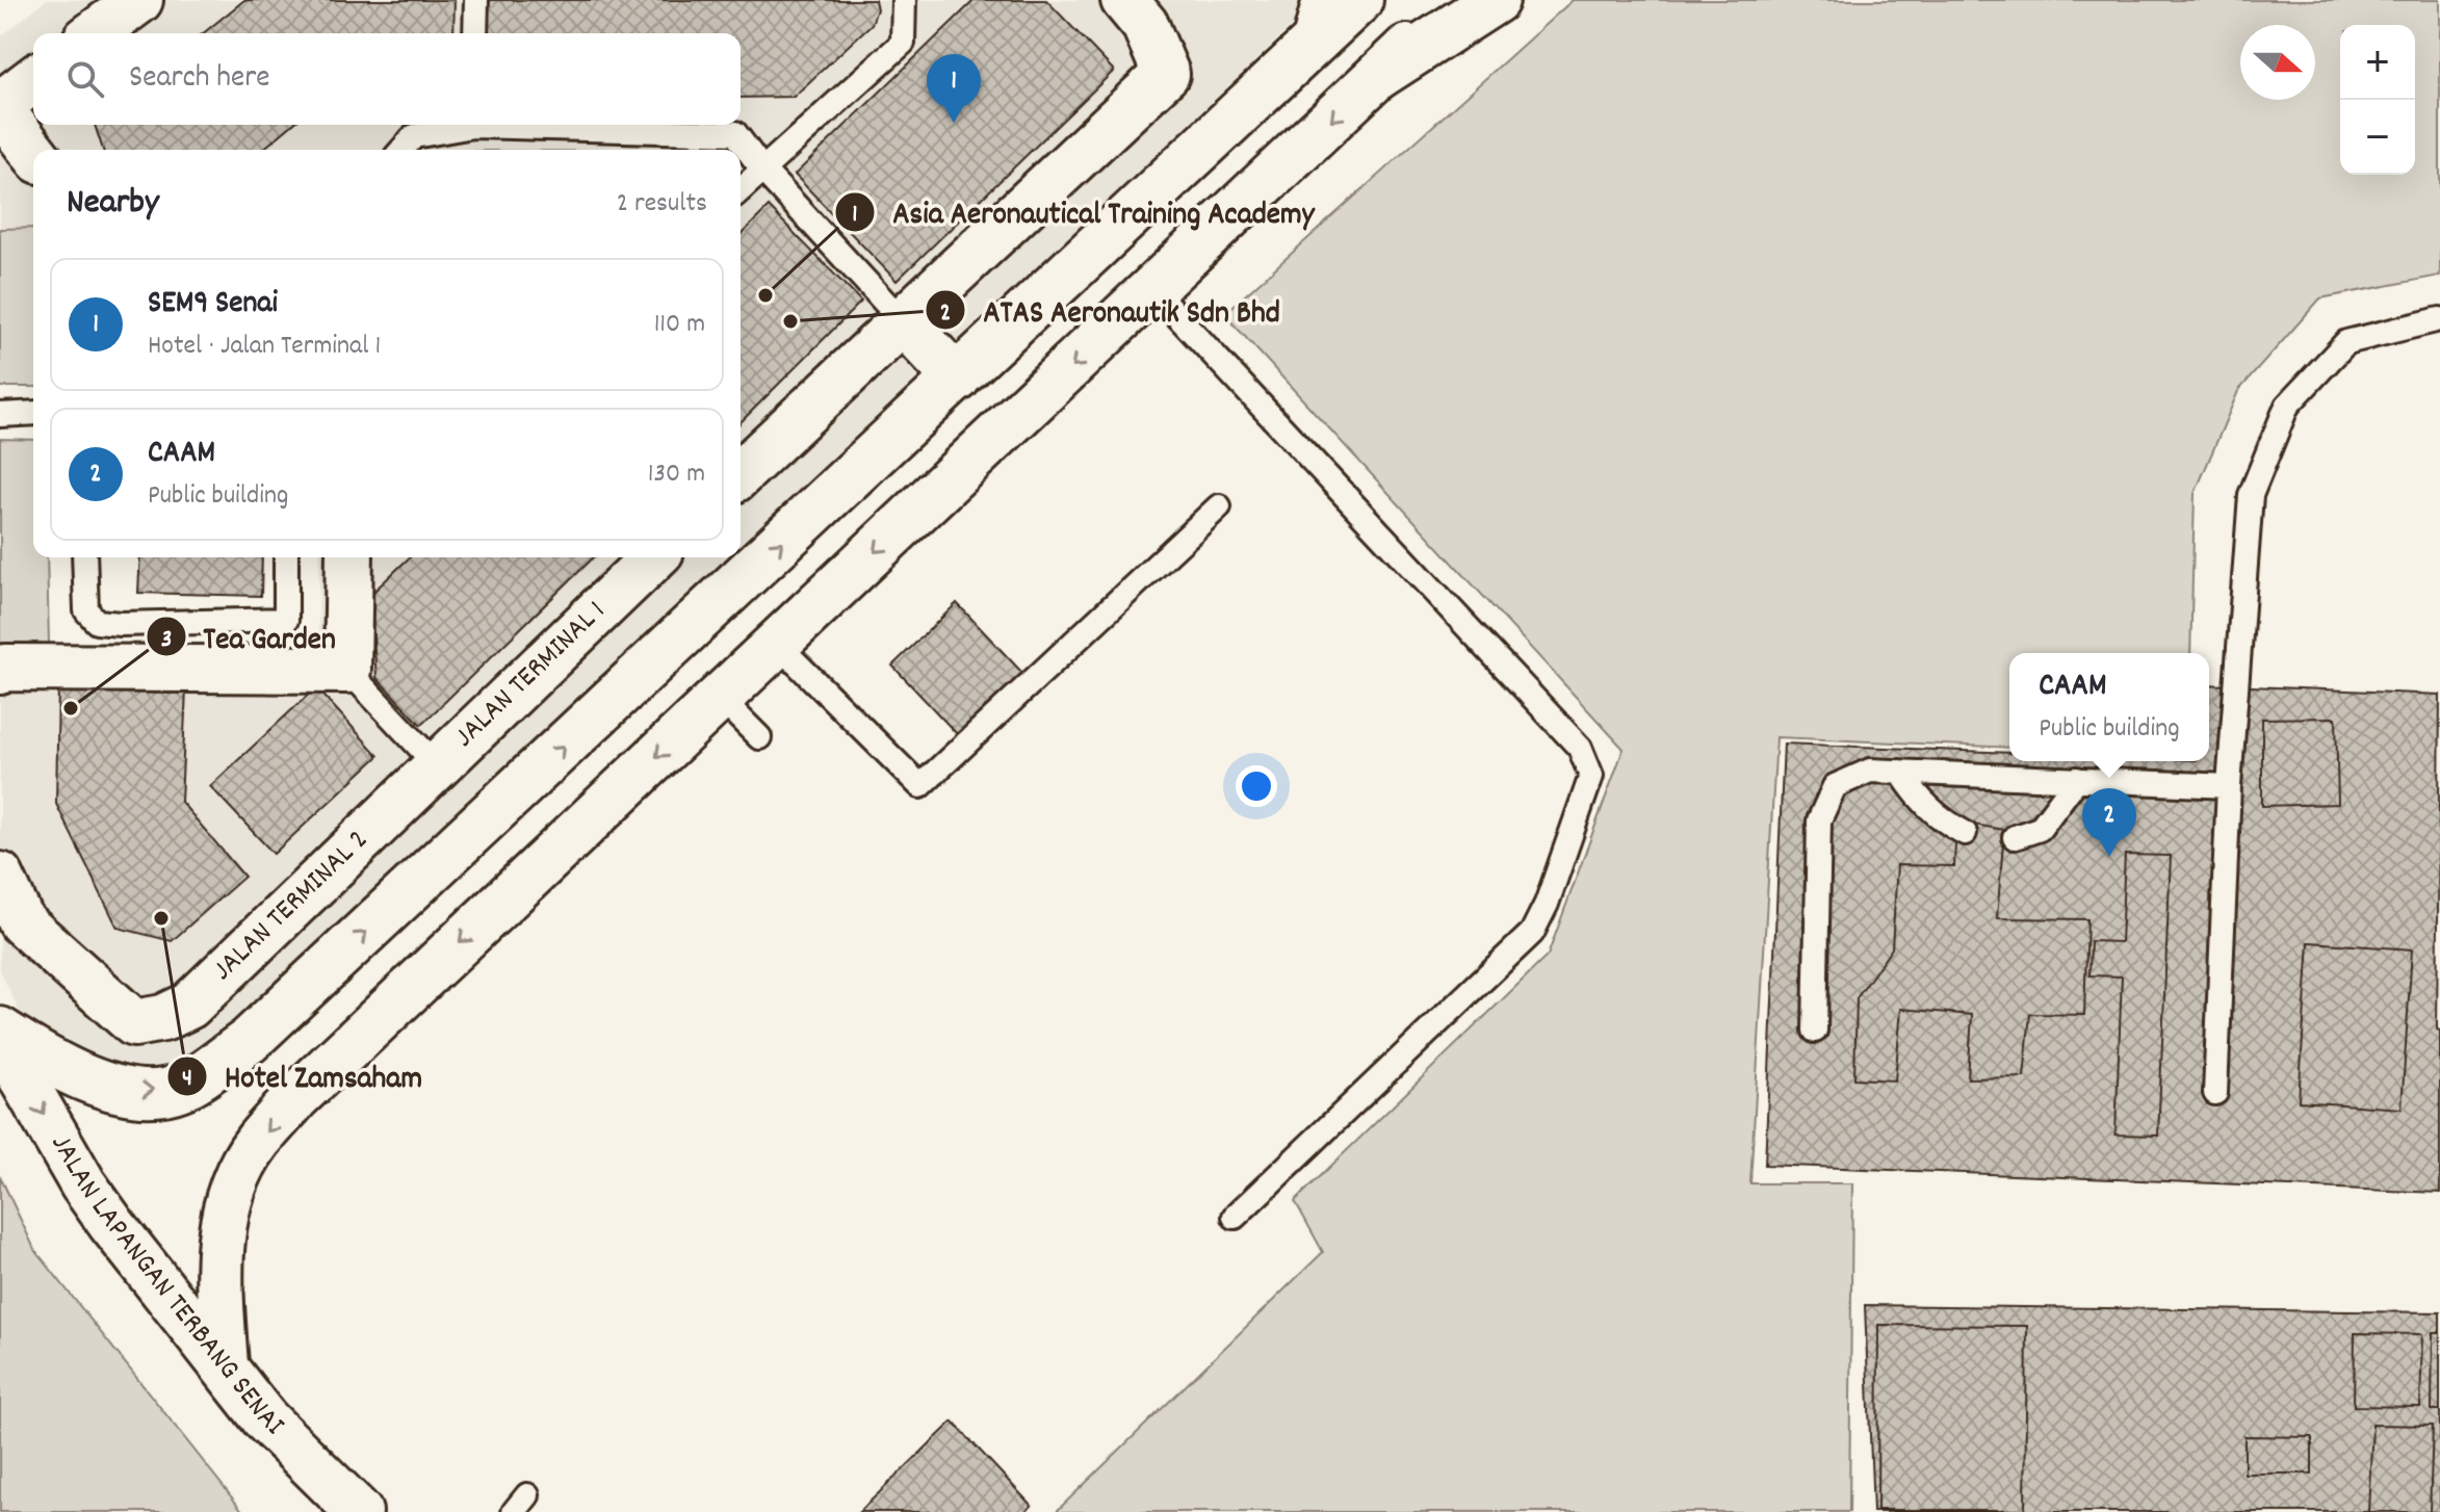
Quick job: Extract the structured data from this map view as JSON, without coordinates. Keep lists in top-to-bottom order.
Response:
{
  "streets": {
    "street": ["JALAN TERMINAL 1", "JALAN TERMINAL 2", "JALAN LAPANGAN TERBANG SENAI"]
  },
  "crossings": [
    ["JALAN TERMINAL 1", "JALAN TERMINAL 2"]
  ],
  "one_way": ["JALAN LAPANGAN TERBANG SENAI"],
  "places": [
    "Asia Aeronautical Training Academy",
    "ATAS Aeronautik Sdn Bhd",
    "Tea Garden",
    "Hotel Zamsaham"
  ],
  "north": "right",
  "page": {
    "map_buttons": ["+", "−"],
    "search": "Search here",
    "pins": ["1", "2"],
    "heading": ["Nearby", "2 results"],
    "list": [
      {
        "mark": "1",
        "name": "SEM9 Senai",
        "note": "Hotel · Jalan Terminal 1",
        "value": "110 m"
      },
      {
        "mark": "2",
        "name": "CAAM",
        "note": "Public building",
        "value": "130 m"
      }
    ],
    "popup": ["CAAM", "Public building"]
  }
}
